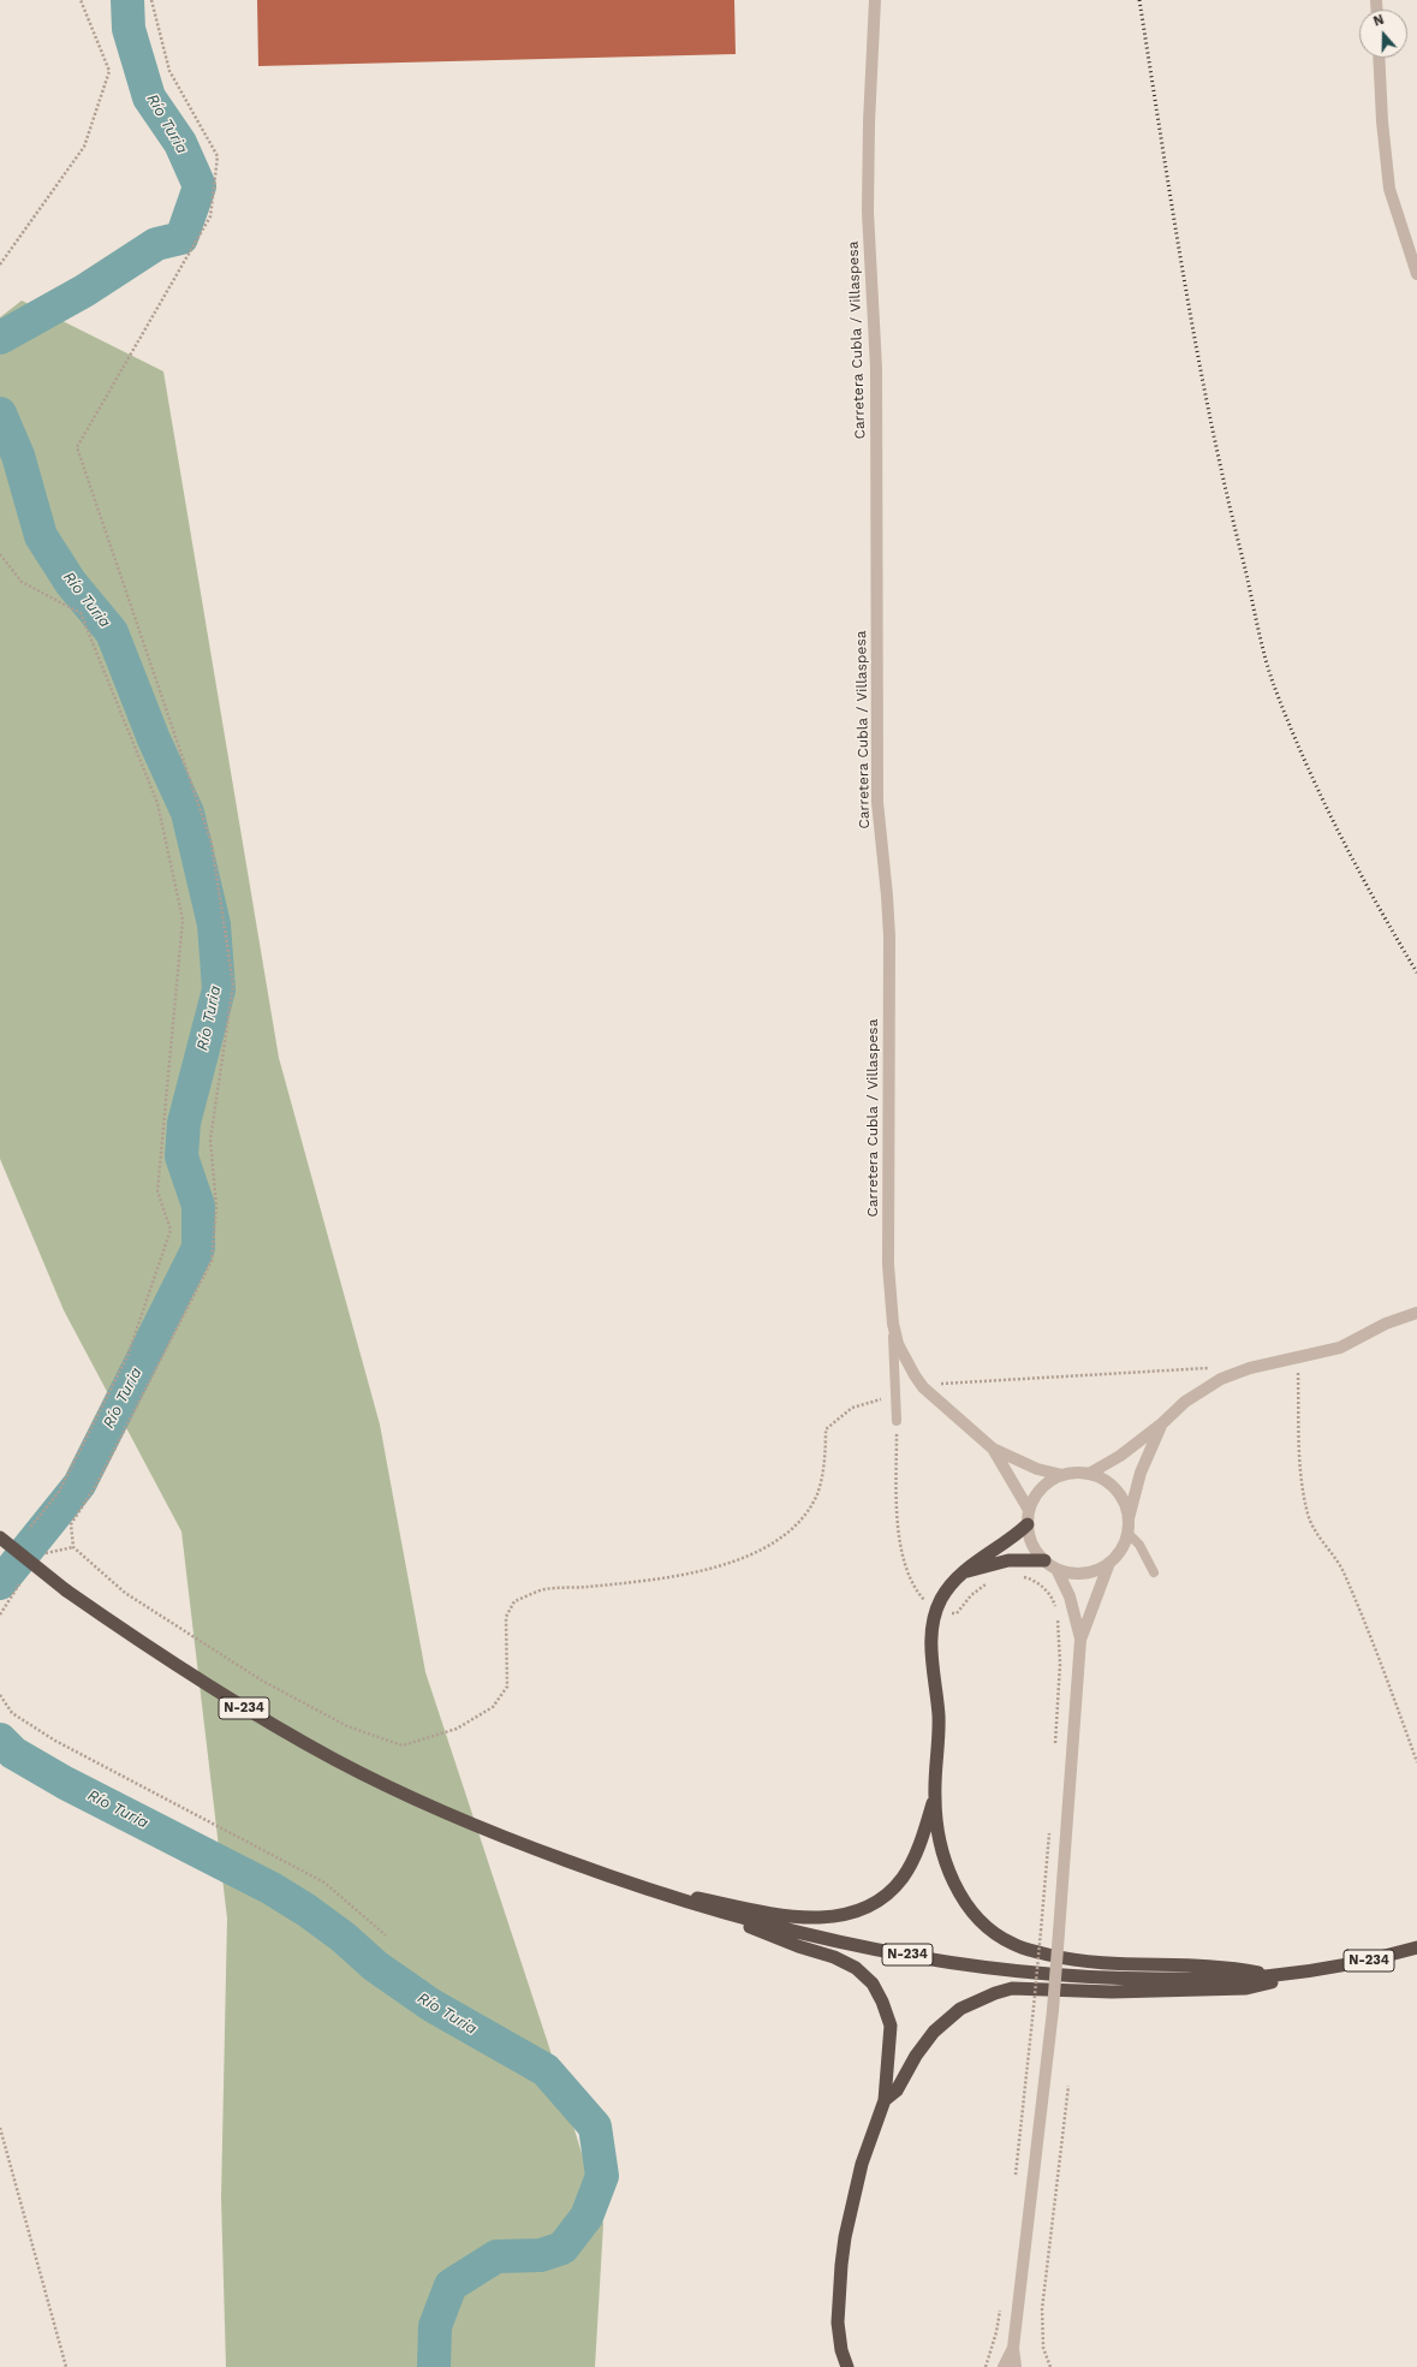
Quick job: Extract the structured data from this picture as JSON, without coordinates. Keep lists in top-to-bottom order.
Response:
{
  "streets": {
    "highway": ["N-234"],
    "street": ["Carretera Cubla / Villaspesa"]
  },
  "water": ["Río Turia"],
  "north": "top"
}
